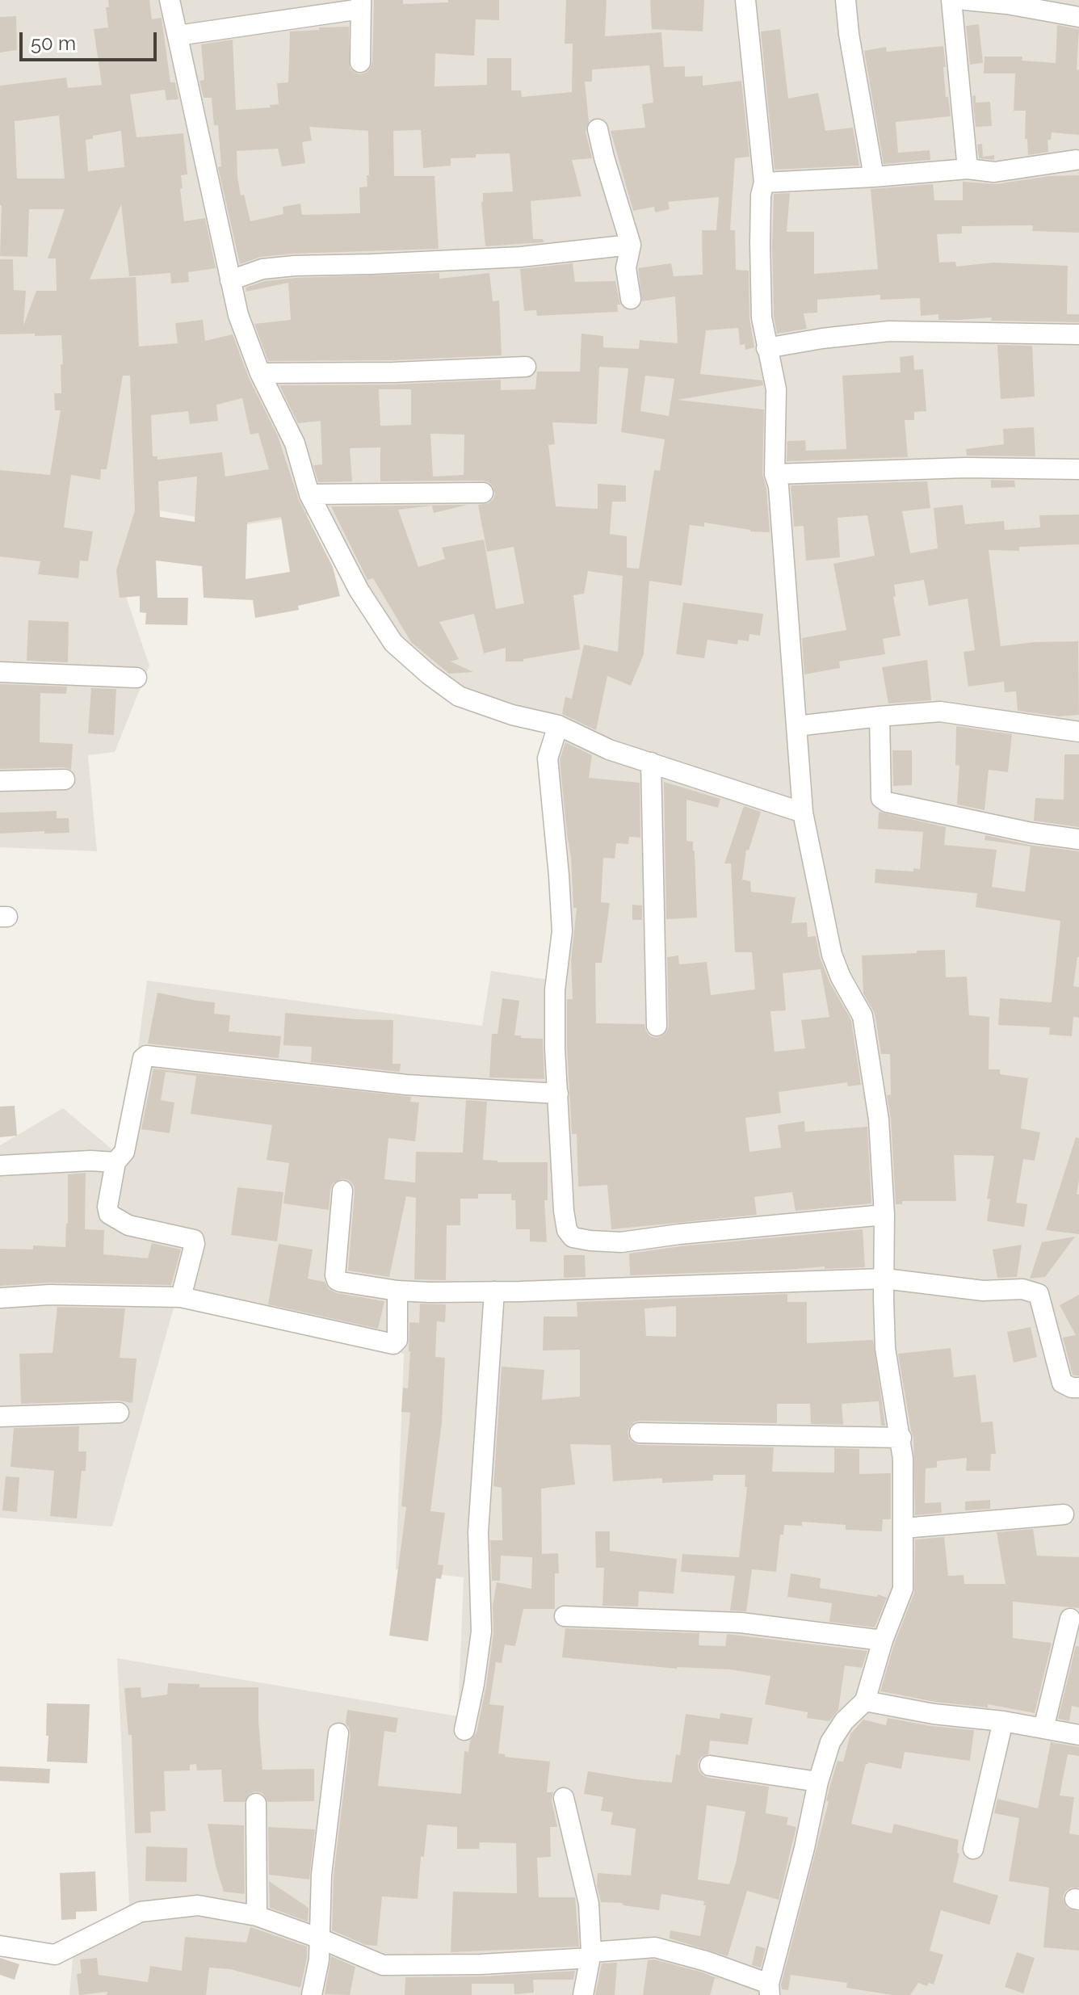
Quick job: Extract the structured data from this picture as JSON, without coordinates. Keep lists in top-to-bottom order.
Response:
{
  "scale_bar": "50 m"
}
